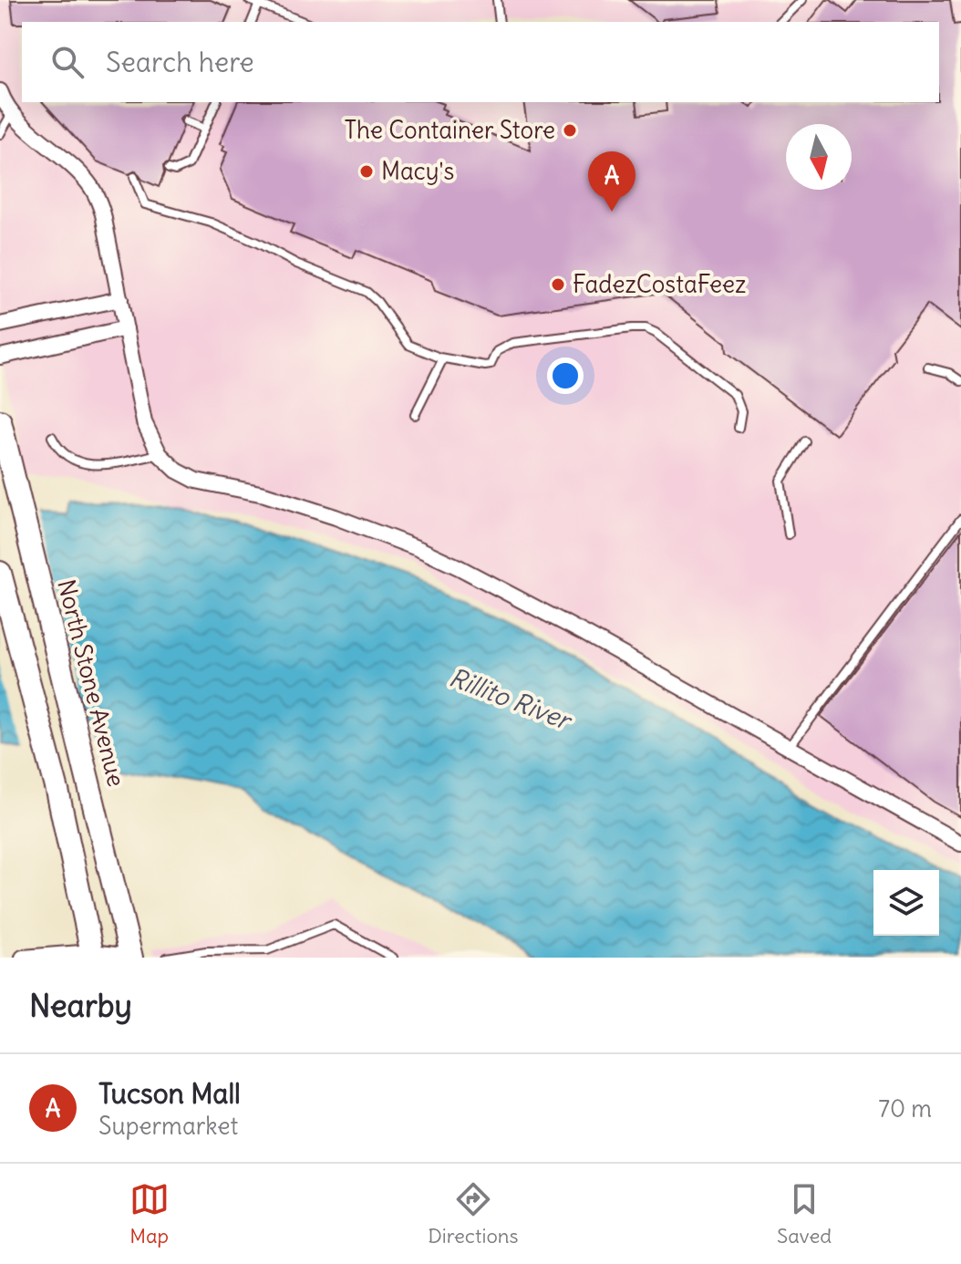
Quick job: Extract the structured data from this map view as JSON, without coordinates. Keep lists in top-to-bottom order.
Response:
{
  "streets": {
    "main road": ["North Stone Avenue"]
  },
  "water": ["Rillito River"],
  "places": ["The Container Store", "Macy's", "FadezCostaFeez"],
  "north": "bottom",
  "page": {
    "search": "Search here",
    "pins": "A",
    "heading": "Nearby",
    "list": [
      {
        "mark": "A",
        "name": "Tucson Mall",
        "note": "Supermarket",
        "value": "70 m"
      }
    ],
    "nav": ["Map", "Directions", "Saved"]
  }
}
